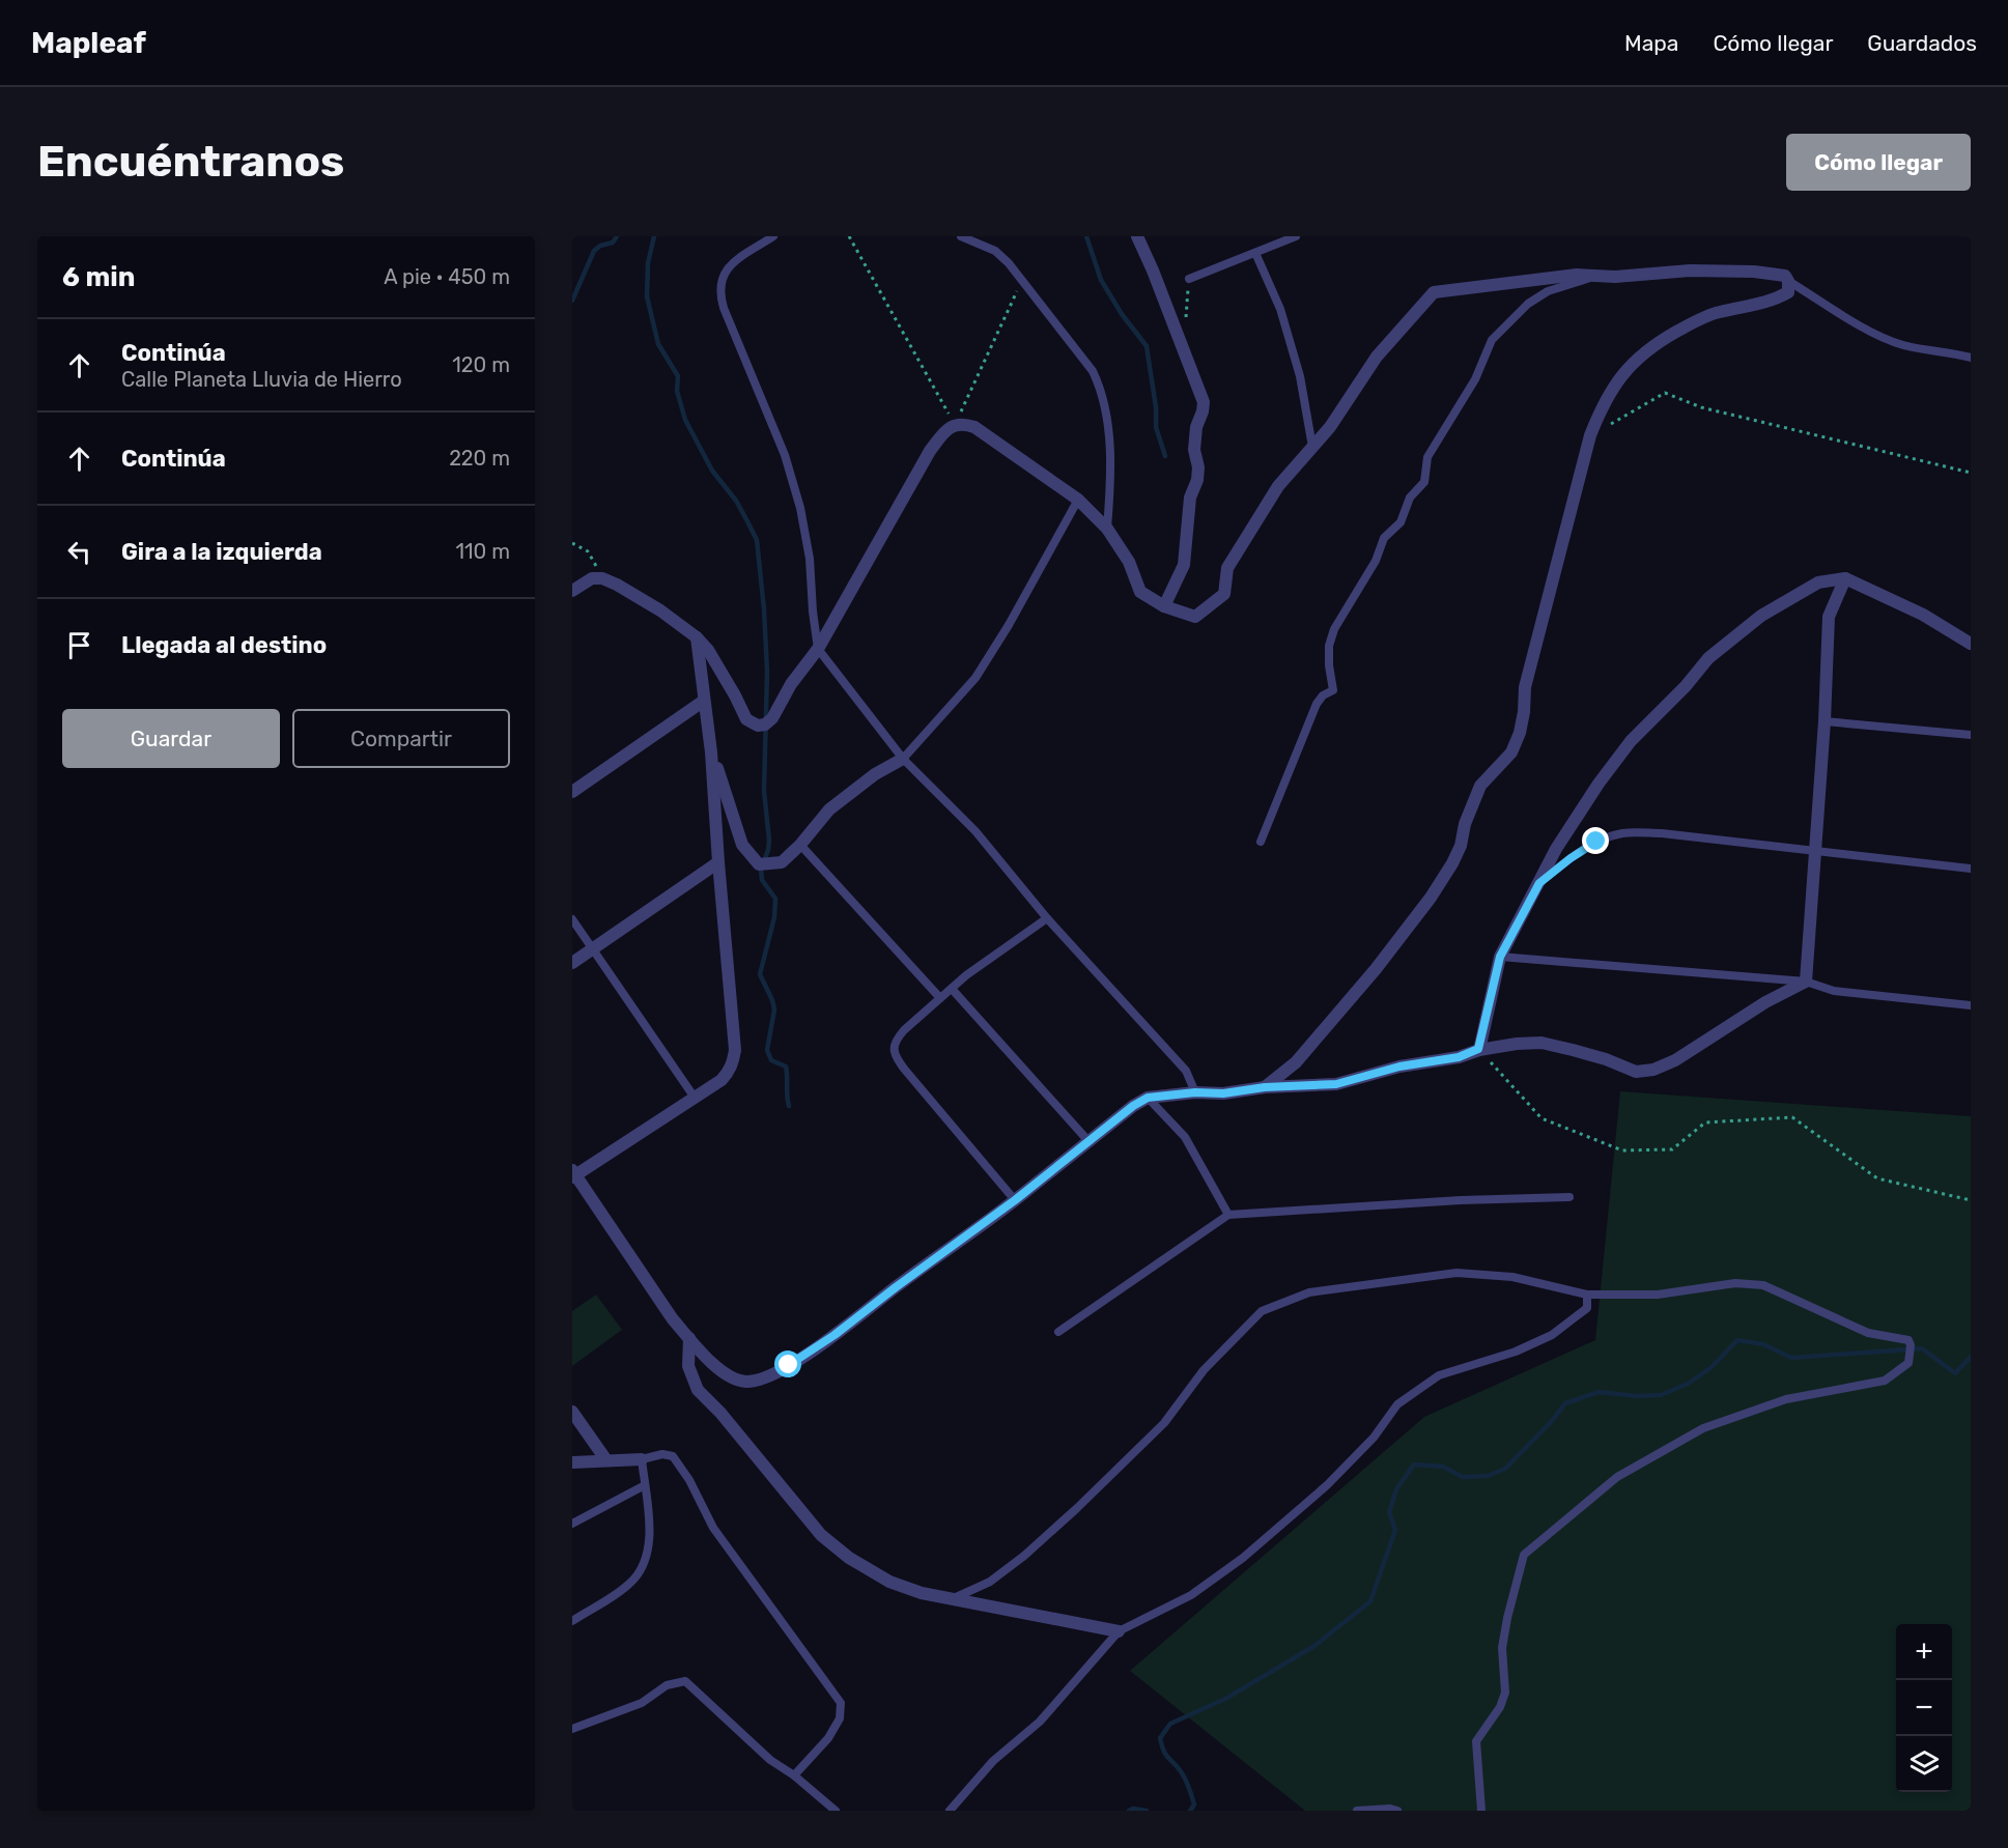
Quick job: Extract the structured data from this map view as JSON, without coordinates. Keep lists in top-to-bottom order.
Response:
{
  "page": {
    "header": "Mapleaf",
    "nav": ["Mapa", "Cómo llegar", "Guardados"],
    "buttons": [
      "Cómo llegar",
      ["Guardar", "Compartir"]
    ],
    "title": "Encuéntranos",
    "heading": ["6 min", "A pie · 450 m"],
    "list": [
      ["Continúa", "Calle Planeta Lluvia de Hierro", "120 m"],
      ["Continúa", "220 m"],
      ["Gira a la izquierda", "110 m"],
      "Llegada al destino"
    ],
    "map_buttons": ["+", "−"]
  }
}
